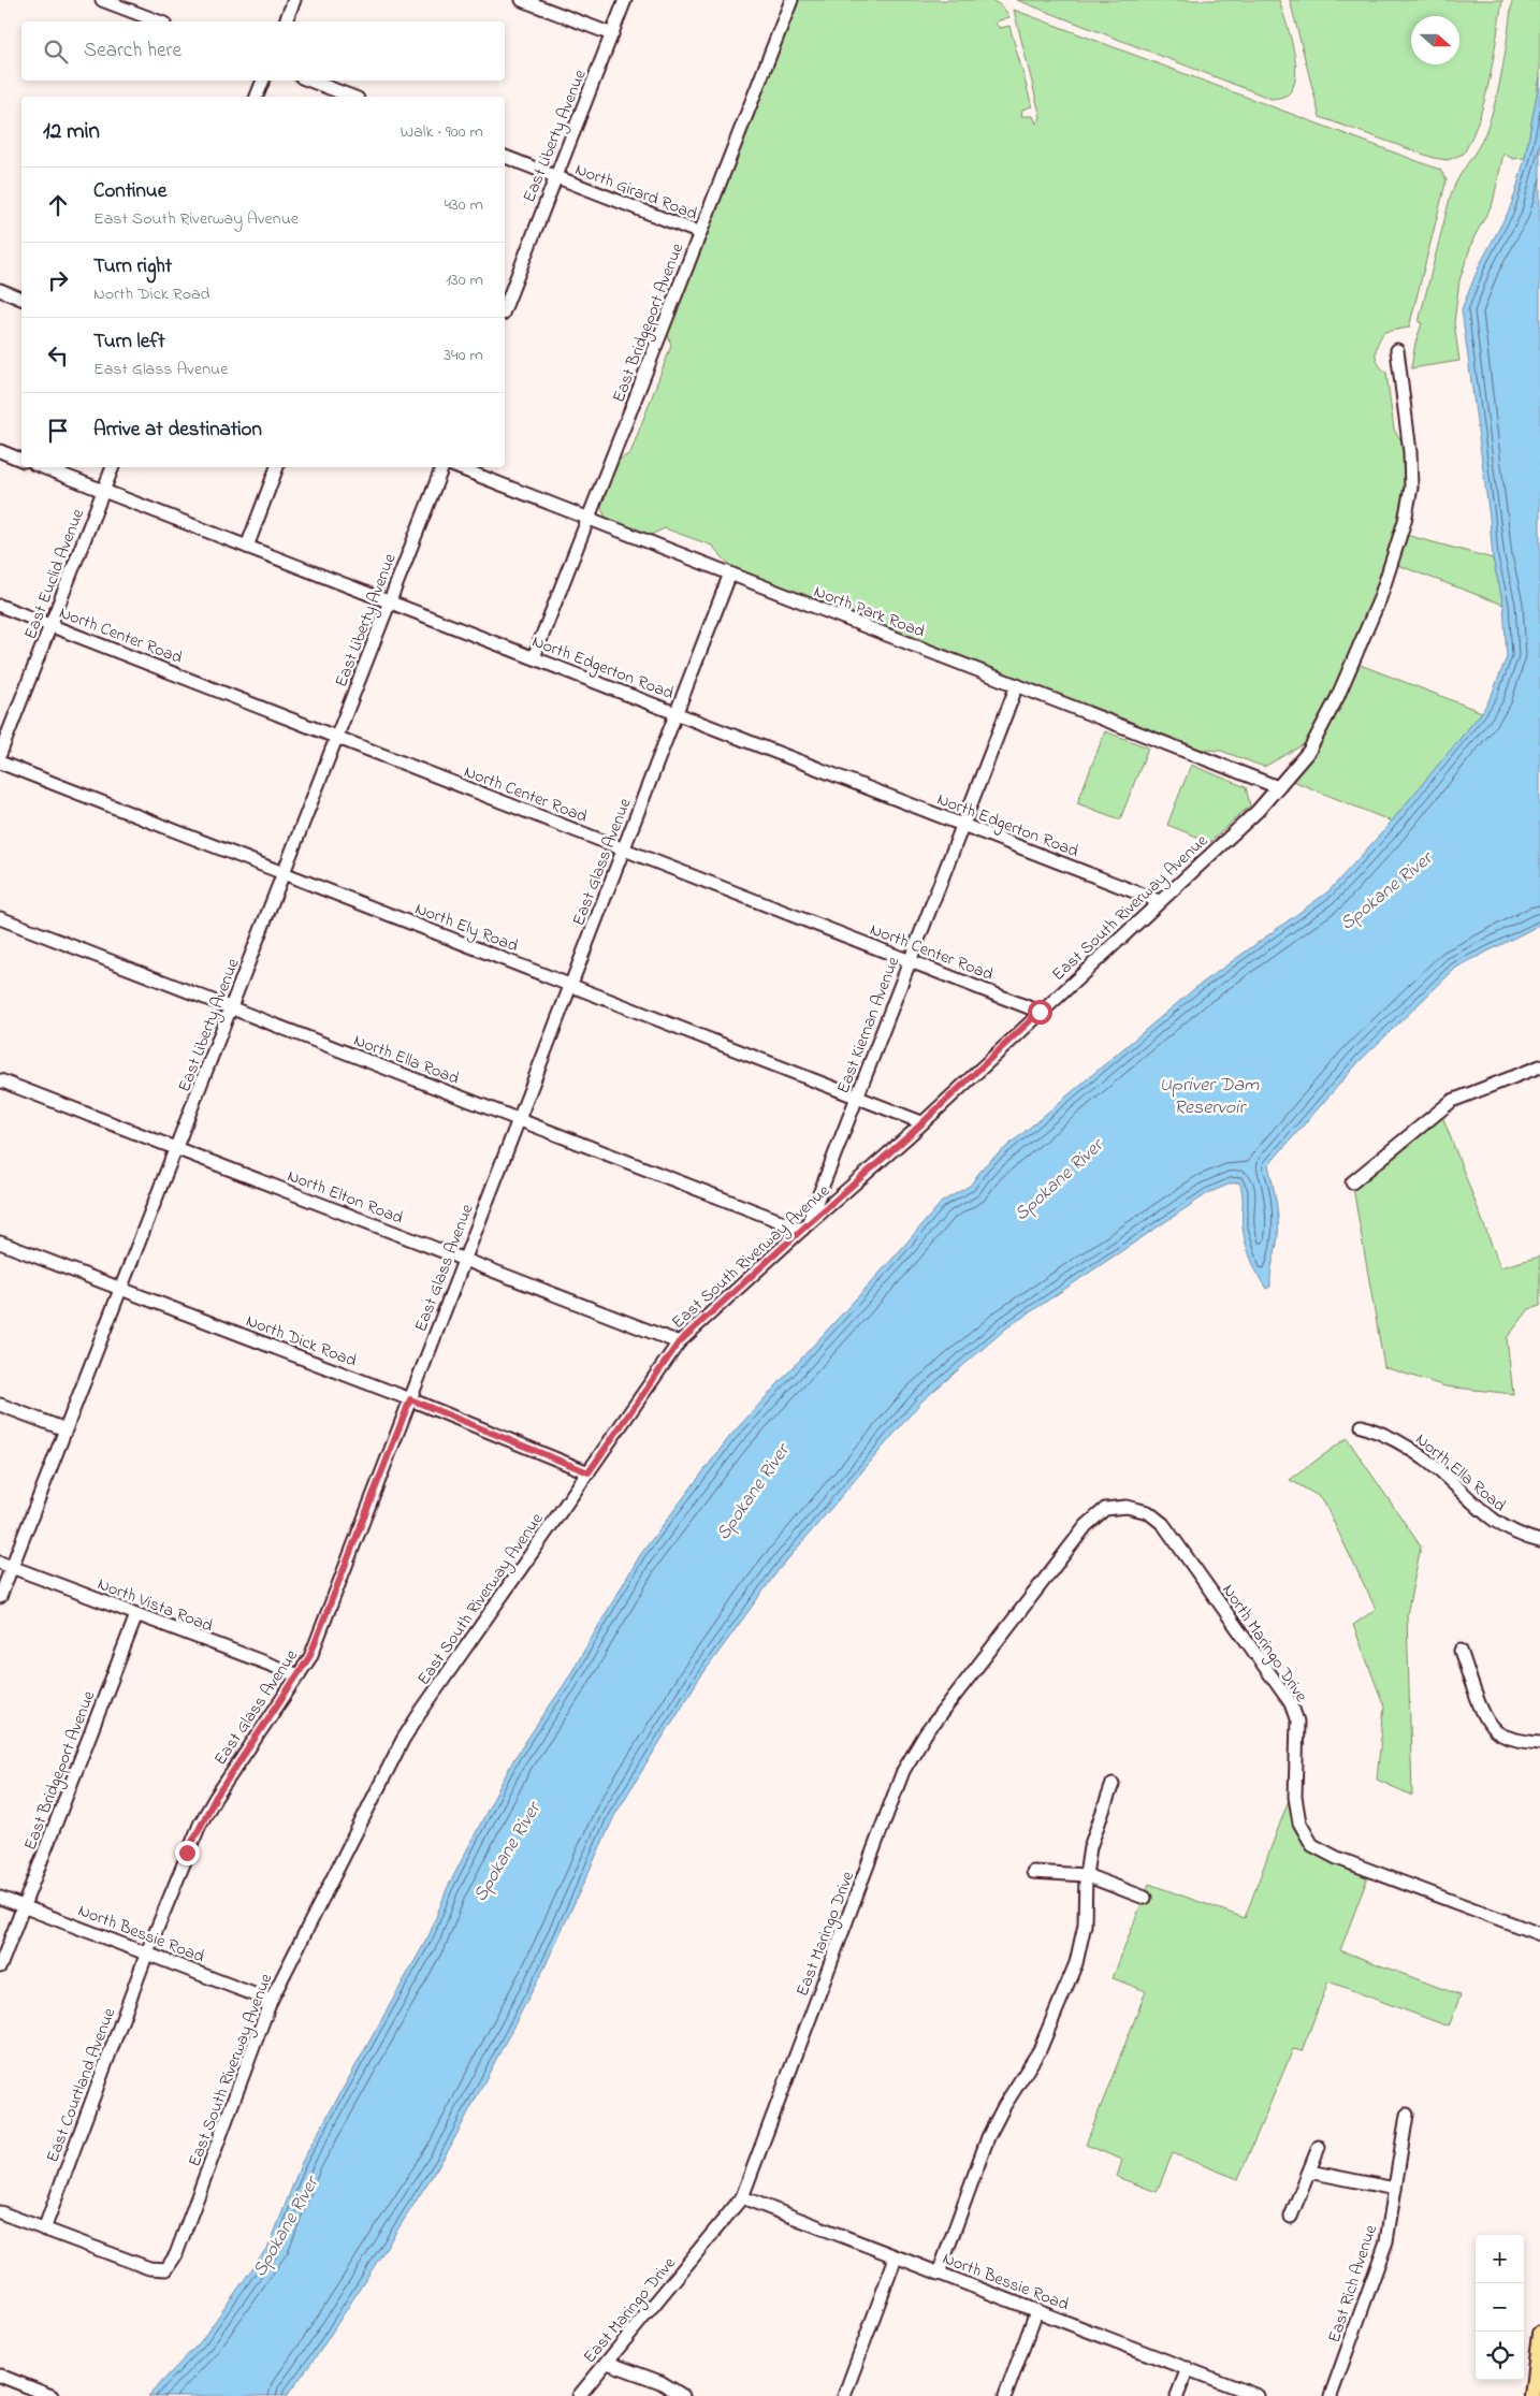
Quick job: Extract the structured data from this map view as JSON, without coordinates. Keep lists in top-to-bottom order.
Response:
{
  "streets": {
    "street": [
      "East Liberty Avenue",
      "North Girard Road",
      "East Bridgeport Avenue",
      "East Euclid Avenue",
      "North Park Road",
      "North Center Road",
      "North Edgerton Road",
      "East Glass Avenue",
      "East South Riverway Avenue",
      "North Ely Road",
      "East Kiernan Avenue",
      "North Ella Road",
      "North Elton Road",
      "North Dick Road",
      "North Vista Road",
      "North Maringo Drive",
      "North Bessie Road",
      "East Maringo Drive",
      "East Courtland Avenue",
      "East Rich Avenue"
    ]
  },
  "crossings": [
    ["East Liberty Avenue", "North Girard Road"],
    ["East Liberty Avenue", "North Center Road"],
    ["East Liberty Avenue", "North Edgerton Road"],
    ["East Liberty Avenue", "North Ely Road"],
    ["East Liberty Avenue", "North Ella Road"],
    ["East Liberty Avenue", "North Elton Road"],
    ["East Liberty Avenue", "North Dick Road"],
    ["East Liberty Avenue", "North Vista Road"],
    ["North Girard Road", "East Bridgeport Avenue"],
    ["East Bridgeport Avenue", "North Park Road"],
    ["East Bridgeport Avenue", "North Edgerton Road"],
    ["East Bridgeport Avenue", "North Vista Road"],
    ["East Bridgeport Avenue", "North Bessie Road"],
    ["East Euclid Avenue", "North Center Road"],
    ["East Euclid Avenue", "North Edgerton Road"],
    ["North Park Road", "East Glass Avenue"],
    ["North Park Road", "East South Riverway Avenue"],
    ["North Park Road", "East Kiernan Avenue"],
    ["North Center Road", "East Glass Avenue"],
    ["North Center Road", "East South Riverway Avenue"],
    ["North Center Road", "East Kiernan Avenue"],
    ["North Edgerton Road", "East Glass Avenue"],
    ["North Edgerton Road", "East South Riverway Avenue"],
    ["North Edgerton Road", "East Kiernan Avenue"],
    ["East Glass Avenue", "North Ely Road"],
    ["East Glass Avenue", "North Ella Road"],
    ["East Glass Avenue", "North Elton Road"],
    ["East Glass Avenue", "North Dick Road"],
    ["East Glass Avenue", "North Vista Road"],
    ["East Glass Avenue", "North Bessie Road"],
    ["East Glass Avenue", "East Courtland Avenue"],
    ["East South Riverway Avenue", "North Ely Road"],
    ["East South Riverway Avenue", "East Kiernan Avenue"],
    ["East South Riverway Avenue", "North Ella Road"],
    ["East South Riverway Avenue", "North Elton Road"],
    ["East South Riverway Avenue", "North Dick Road"],
    ["East South Riverway Avenue", "North Bessie Road"],
    ["East South Riverway Avenue", "East Courtland Avenue"],
    ["North Ely Road", "East Kiernan Avenue"],
    ["East Kiernan Avenue", "North Ella Road"],
    ["North Maringo Drive", "East Maringo Drive"],
    ["North Bessie Road", "East Maringo Drive"],
    ["North Bessie Road", "East Courtland Avenue"]
  ],
  "water": ["Spokane River", "Upriver Dam Reservoir"],
  "north": "right",
  "page": {
    "search": "Search here",
    "heading": ["12 min", "Walk · 900 m"],
    "list": [
      ["Continue", "East South Riverway Avenue", "430 m"],
      ["Turn right", "North Dick Road", "130 m"],
      ["Turn left", "East Glass Avenue", "340 m"],
      "Arrive at destination"
    ],
    "map_buttons": ["+", "−"]
  }
}
